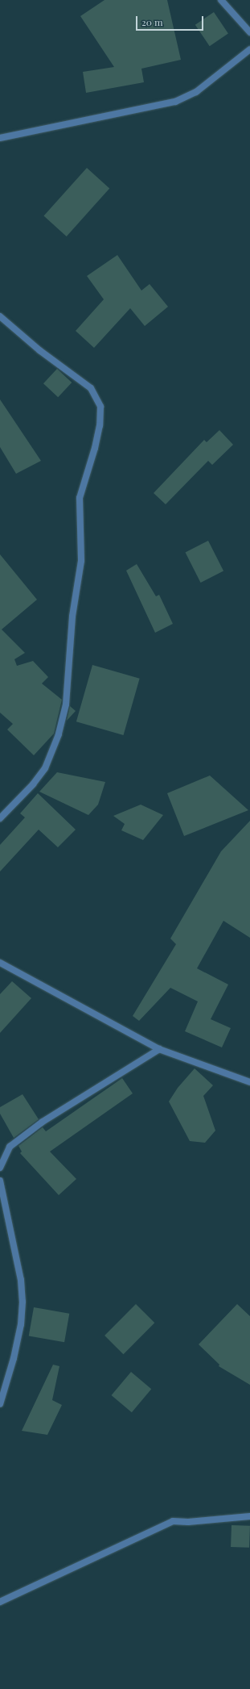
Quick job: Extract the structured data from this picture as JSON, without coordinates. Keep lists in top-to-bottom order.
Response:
{
  "scale_bar": "20 m"
}
